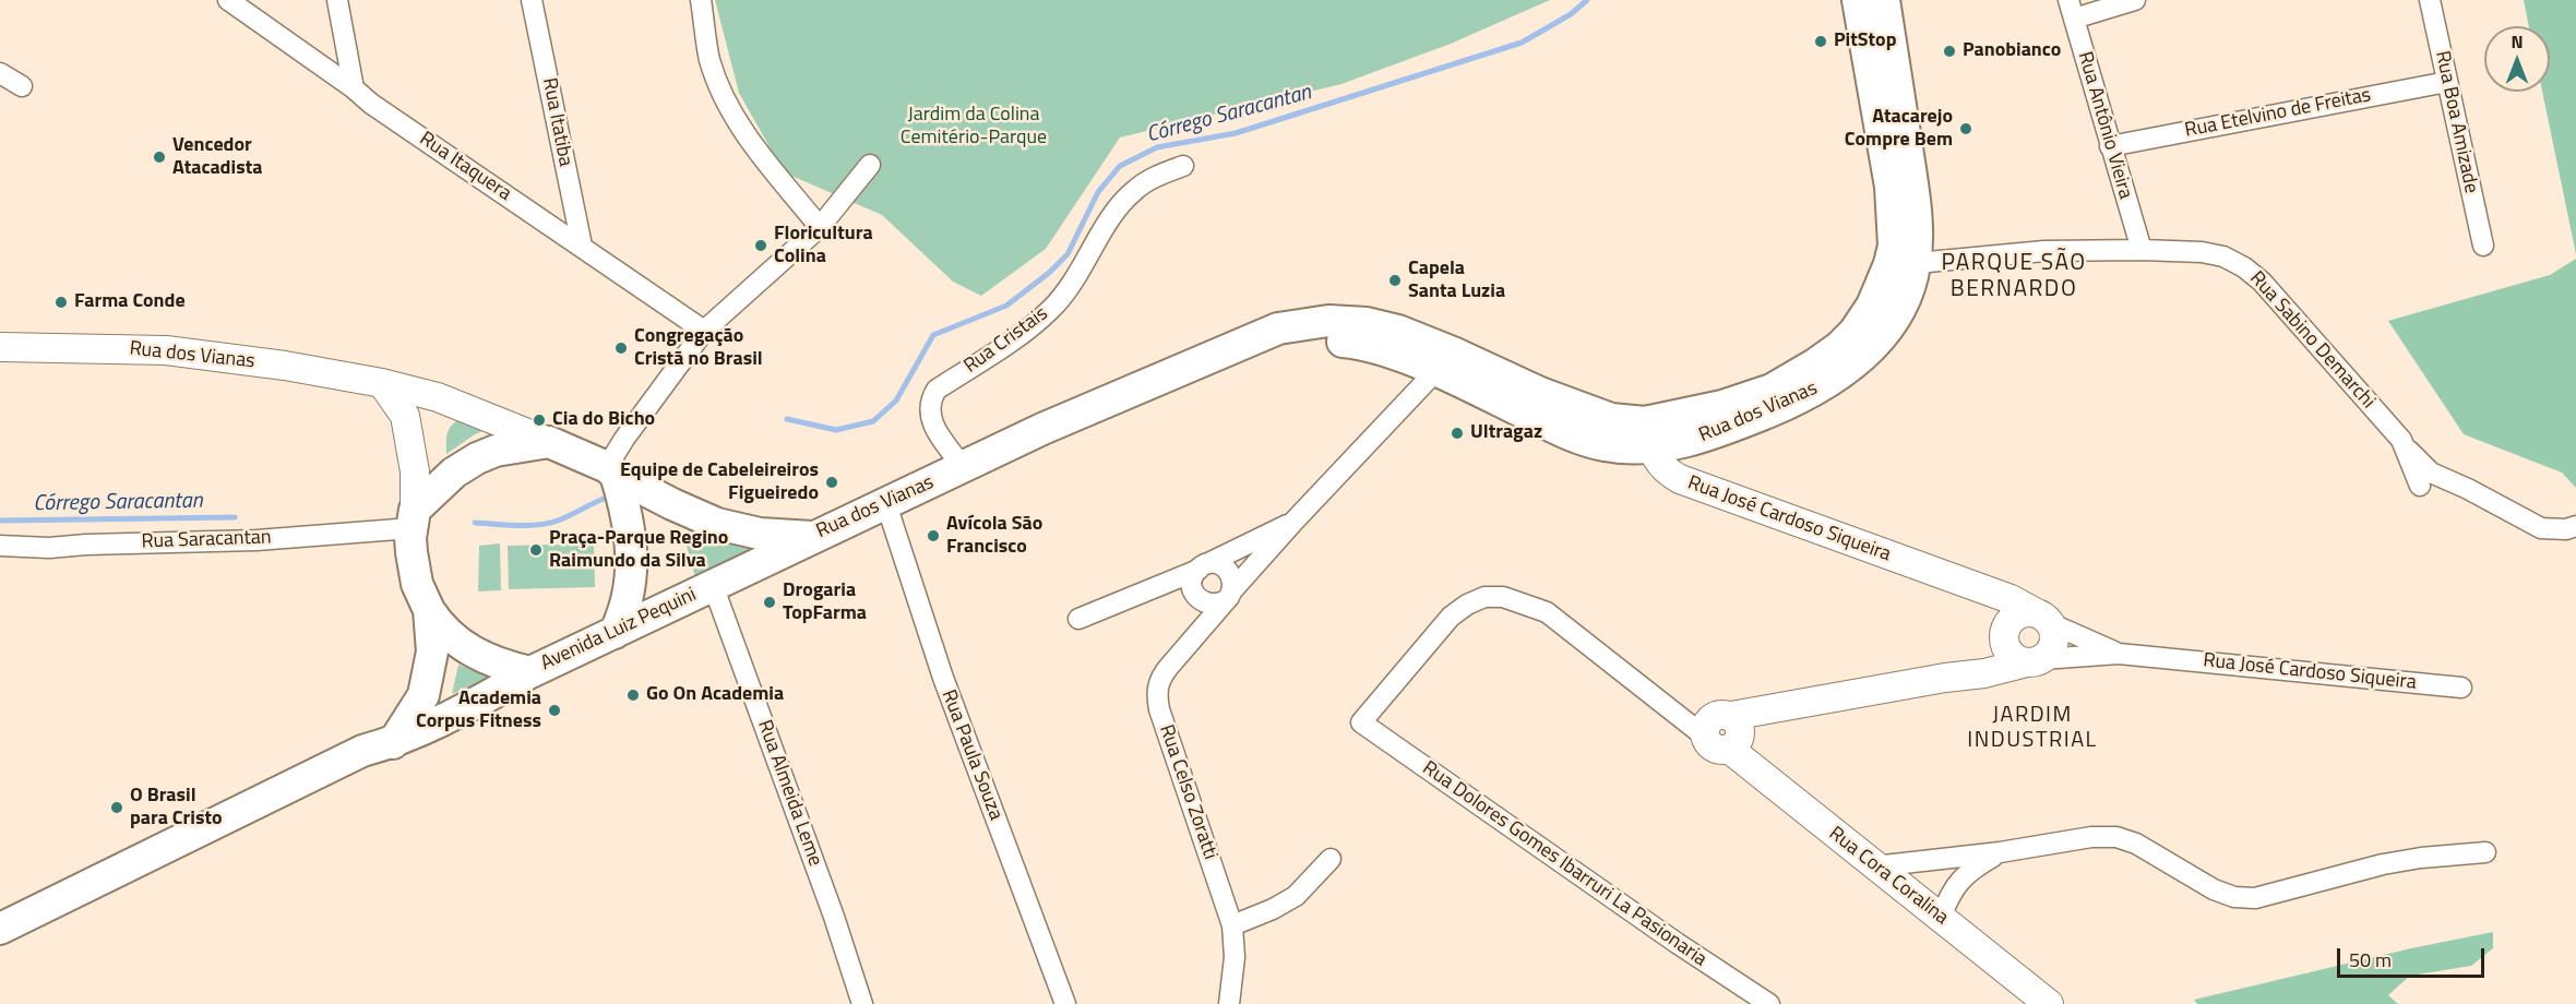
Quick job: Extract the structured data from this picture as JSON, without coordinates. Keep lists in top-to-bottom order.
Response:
{
  "streets": {
    "main road": ["Rua dos Vianas", "Avenida Luiz Pequini"],
    "street": [
      "Rua Etelvino de Freitas",
      "Rua Itatiba",
      "Rua Boa Amizade",
      "Rua Antônio Vieira",
      "Rua Itaquera",
      "Rua Cristais",
      "Rua Sabino Demarchi",
      "Rua José Cardoso Siqueira",
      "Rua Saracantan",
      "Rua Paula Souza",
      "Rua Celso Zoratti",
      "Rua Almeida Leme",
      "Rua Dolores Gomes Ibarruri La Pasionaria",
      "Rua Cora Coralina"
    ]
  },
  "crossings": [
    ["Rua Etelvino de Freitas", "Rua Boa Amizade"],
    ["Rua Etelvino de Freitas", "Rua Antônio Vieira"],
    ["Rua Itatiba", "Rua Itaquera"],
    ["Rua Antônio Vieira", "Rua Sabino Demarchi"],
    ["Rua Cristais", "Rua dos Vianas"],
    ["Rua Sabino Demarchi", "Rua dos Vianas"],
    ["Rua dos Vianas", "Rua José Cardoso Siqueira"],
    ["Rua dos Vianas", "Rua Saracantan"],
    ["Rua dos Vianas", "Avenida Luiz Pequini"],
    ["Rua dos Vianas", "Rua Paula Souza"],
    ["Rua dos Vianas", "Rua Celso Zoratti"],
    ["Rua Saracantan", "Avenida Luiz Pequini"],
    ["Avenida Luiz Pequini", "Rua Almeida Leme"],
    ["Rua Dolores Gomes Ibarruri La Pasionaria", "Rua Cora Coralina"]
  ],
  "districts": ["PARQUE SÃO BERNARDO", "JARDIM INDUSTRIAL"],
  "water": ["Córrego Saracantan"],
  "parks": ["Jardim da Colina Cemitério-Parque"],
  "places": [
    "PitStop",
    "Panobianco",
    "Atacarejo Compre Bem",
    "Vencedor Atacadista",
    "Floricultura Colina",
    "Capela Santa Luzia",
    "Farma Conde",
    "Congregação Cristã no Brasil",
    "Cia do Bicho",
    "Ultragaz",
    "Equipe de Cabeleireiros Figueiredo",
    "Avícola São Francisco",
    "Praça-Parque Regino Raimundo da Silva",
    "Drogaria TopFarma",
    "Go On Academia",
    "Academia Corpus Fitness",
    "O Brasil para Cristo"
  ],
  "scale_bar": "50 m",
  "north": "top"
}
